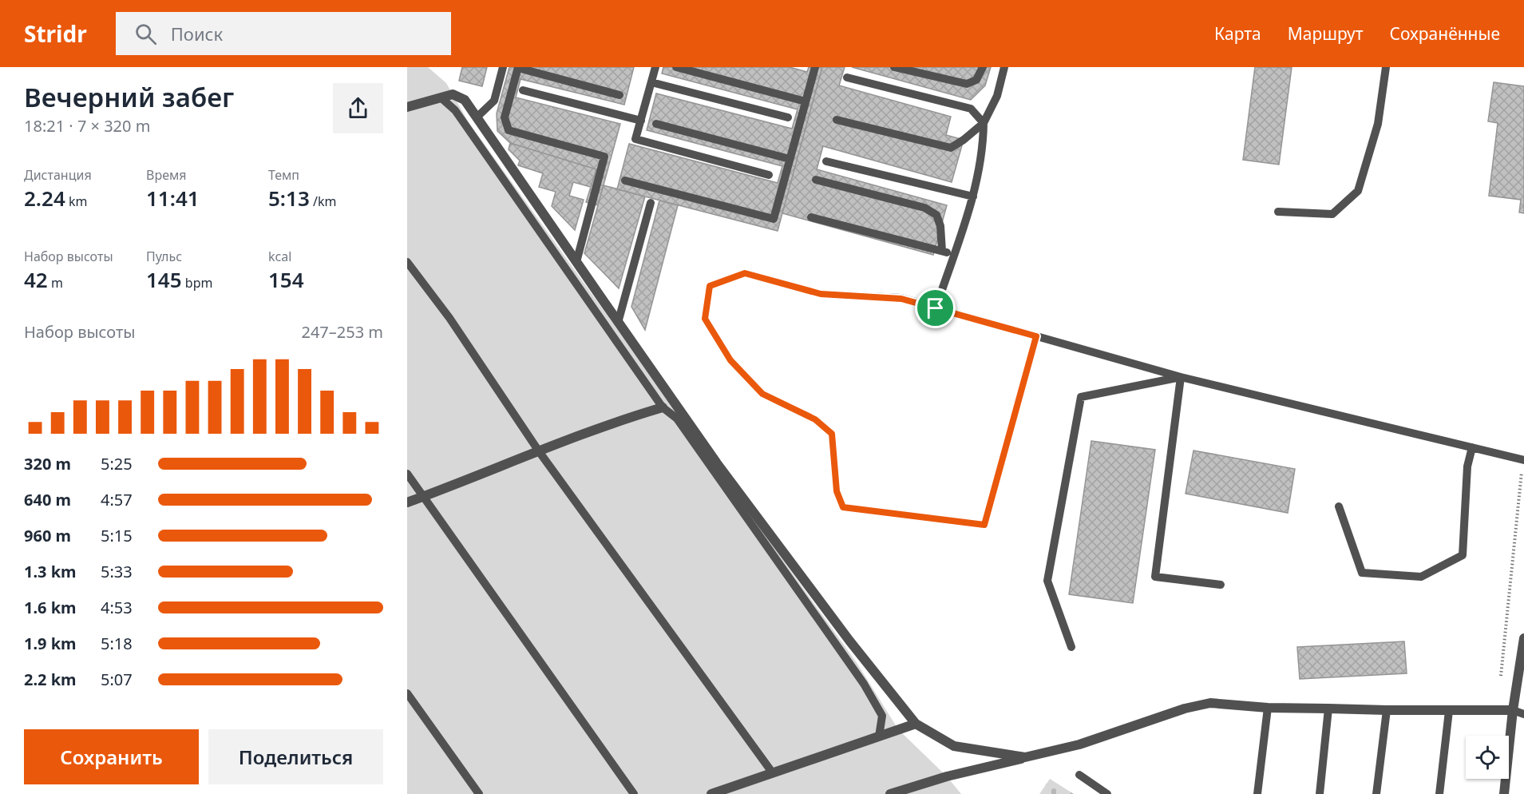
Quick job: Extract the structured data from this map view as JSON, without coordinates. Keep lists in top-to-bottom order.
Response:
{
  "page": {
    "header": "Stridr",
    "search": "Поиск",
    "nav": ["Карта", "Маршрут", "Сохранённые"],
    "heading": ["Вечерний забег", "18:21 · 7 × 320 m"],
    "stats": [
      ["Дистанция", "2.24 km"],
      ["Время", "11:41"],
      ["Темп", "5:13 /km"],
      ["Набор высоты", "42 m"],
      ["Пульс", "145 bpm"],
      ["kcal", "154"]
    ],
    "chart": ["Набор высоты", "247–253 m"],
    "list": [
      {
        "name": "320 m",
        "note": "5:25"
      },
      {
        "name": "640 m",
        "note": "4:57"
      },
      {
        "name": "960 m",
        "note": "5:15"
      },
      {
        "name": "1.3 km",
        "note": "5:33"
      },
      {
        "name": "1.6 km",
        "note": "4:53"
      },
      {
        "name": "1.9 km",
        "note": "5:18"
      },
      {
        "name": "2.2 km",
        "note": "5:07"
      }
    ],
    "buttons": ["Сохранить", "Поделиться"]
  }
}
